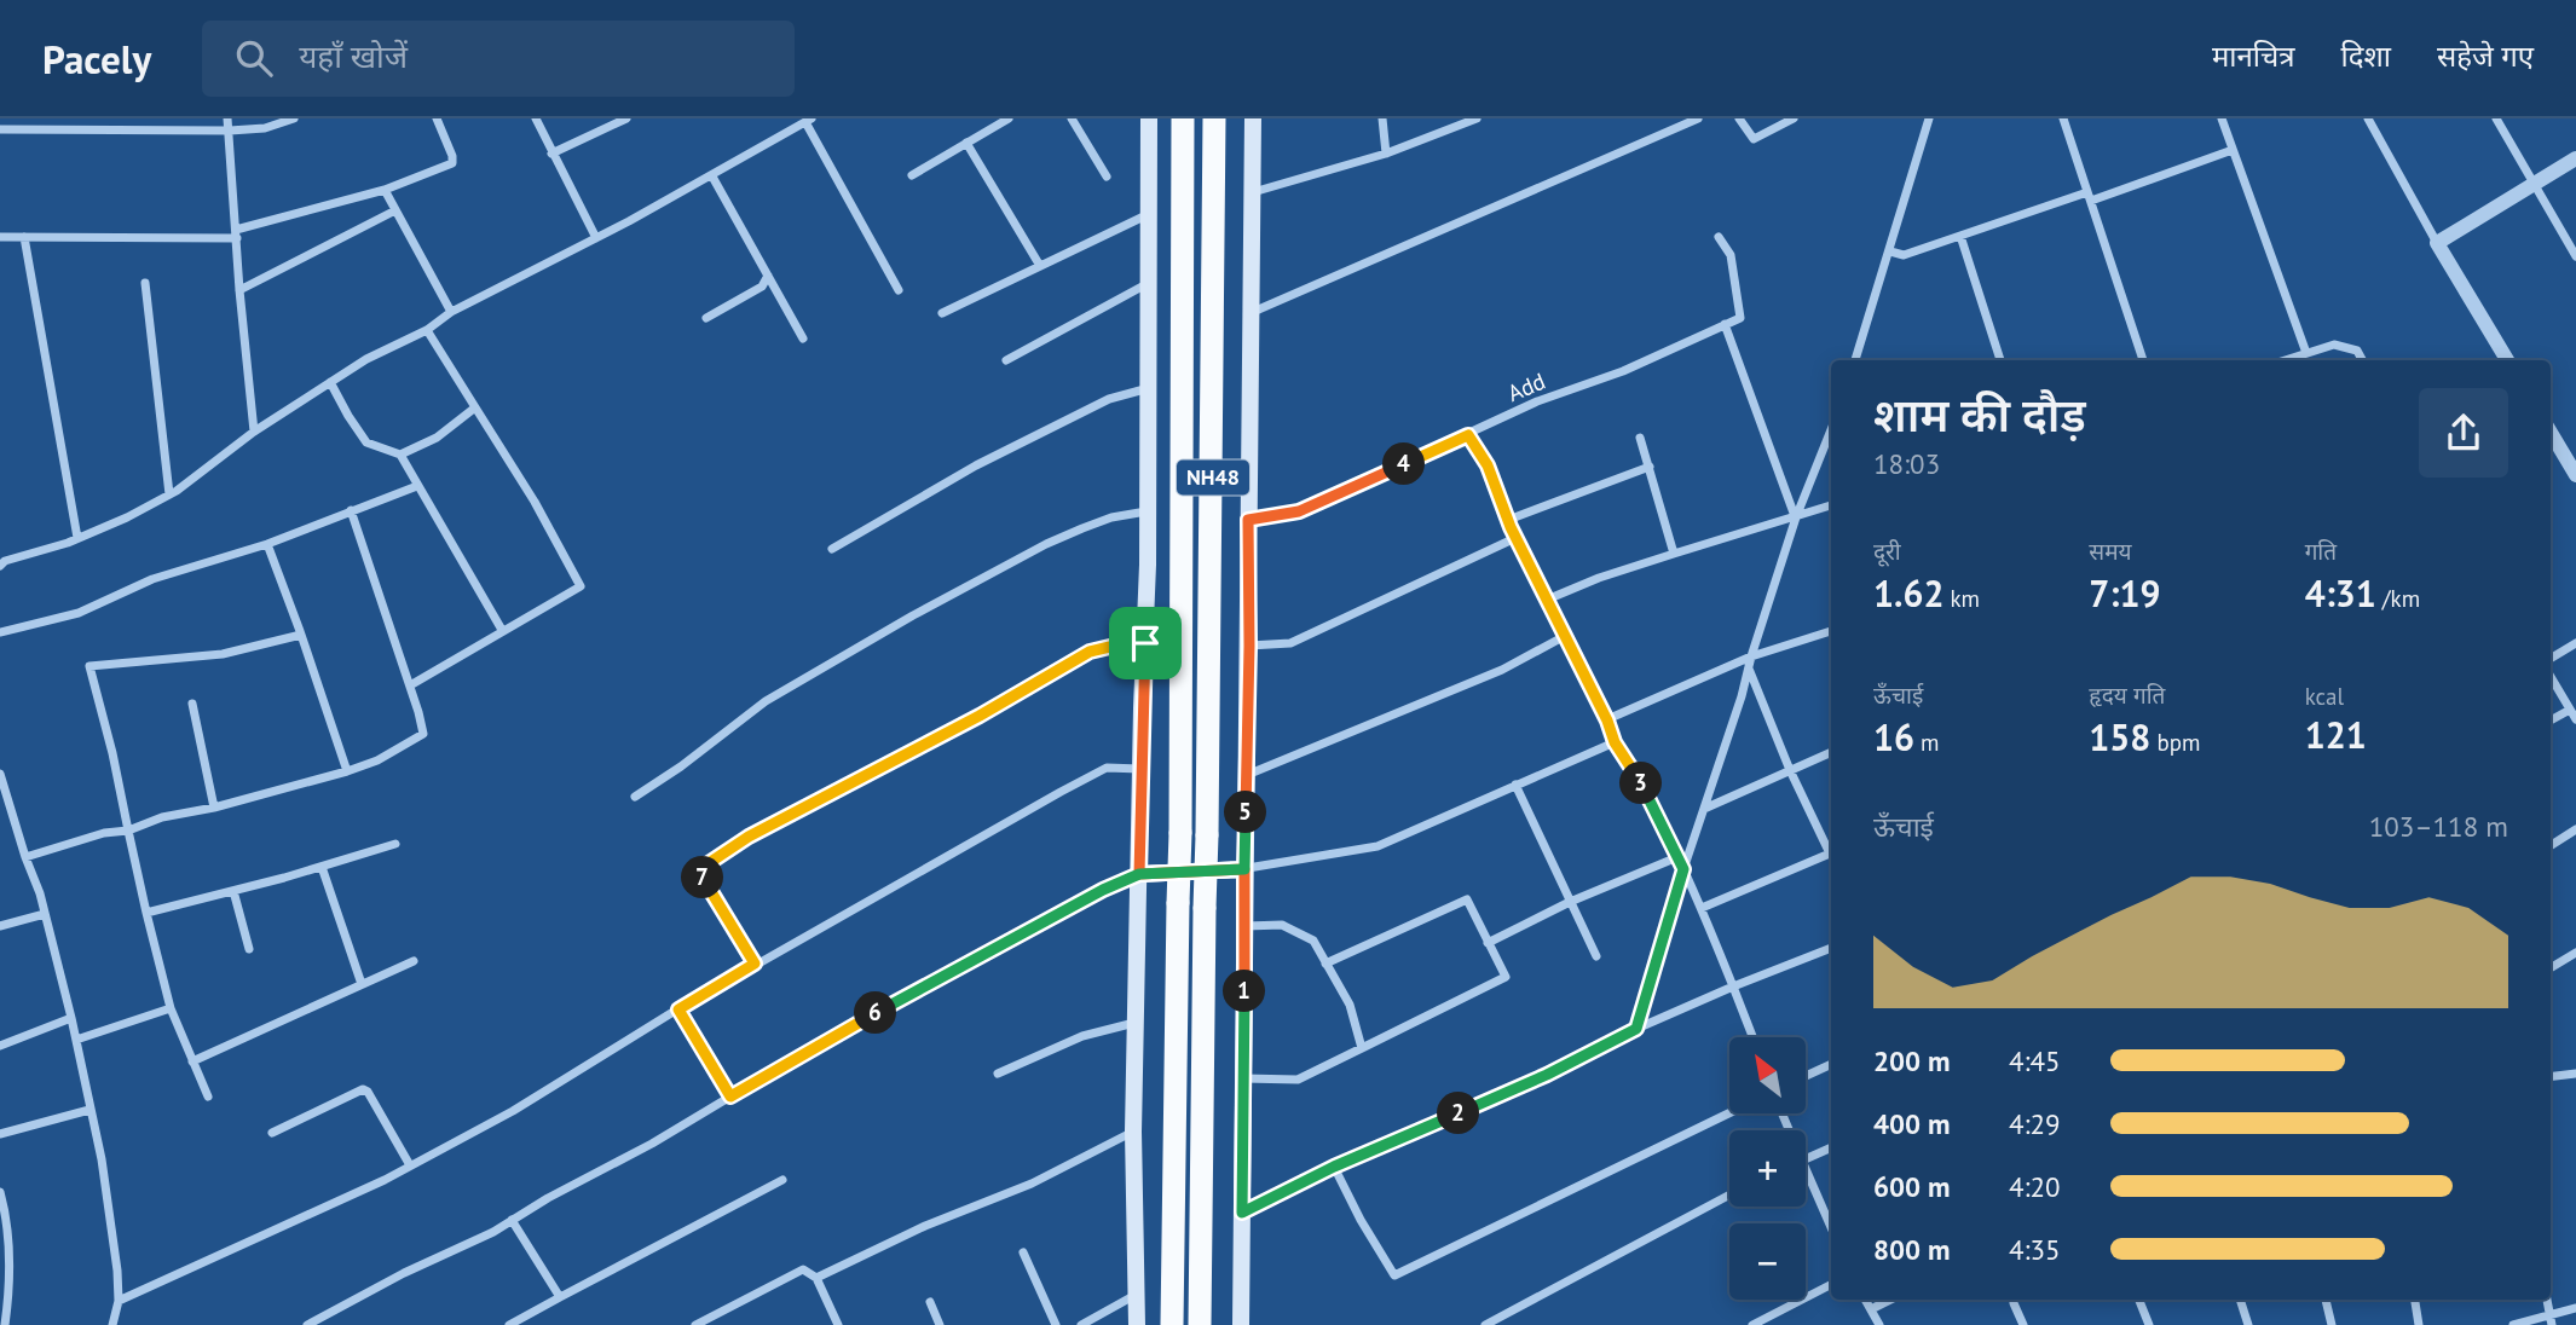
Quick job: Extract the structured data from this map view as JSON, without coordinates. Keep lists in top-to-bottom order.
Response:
{
  "streets": {
    "highway": ["NH48"],
    "street": ["Add"]
  },
  "north": "top left",
  "page": {
    "header": "Pacely",
    "search": "यहाँ खोजें",
    "nav": ["मानचित्र", "दिशा", "सहेजे गए"],
    "heading": ["शाम की दौड़", "18:03"],
    "pins": [
      "4",
      "3",
      "5",
      "7",
      "1",
      "6",
      "2"
    ],
    "stats": [
      ["दूरी", "1.62 km"],
      ["समय", "7:19"],
      ["गति", "4:31 /km"],
      ["ऊँचाई", "16 m"],
      ["हृदय गति", "158 bpm"],
      ["kcal", "121"]
    ],
    "chart": ["ऊँचाई", "103–118 m"],
    "list": [
      {
        "name": "200 m",
        "note": "4:45"
      },
      {
        "name": "400 m",
        "note": "4:29"
      },
      {
        "name": "600 m",
        "note": "4:20"
      },
      {
        "name": "800 m",
        "note": "4:35"
      }
    ],
    "map_buttons": ["+", "−"]
  }
}
